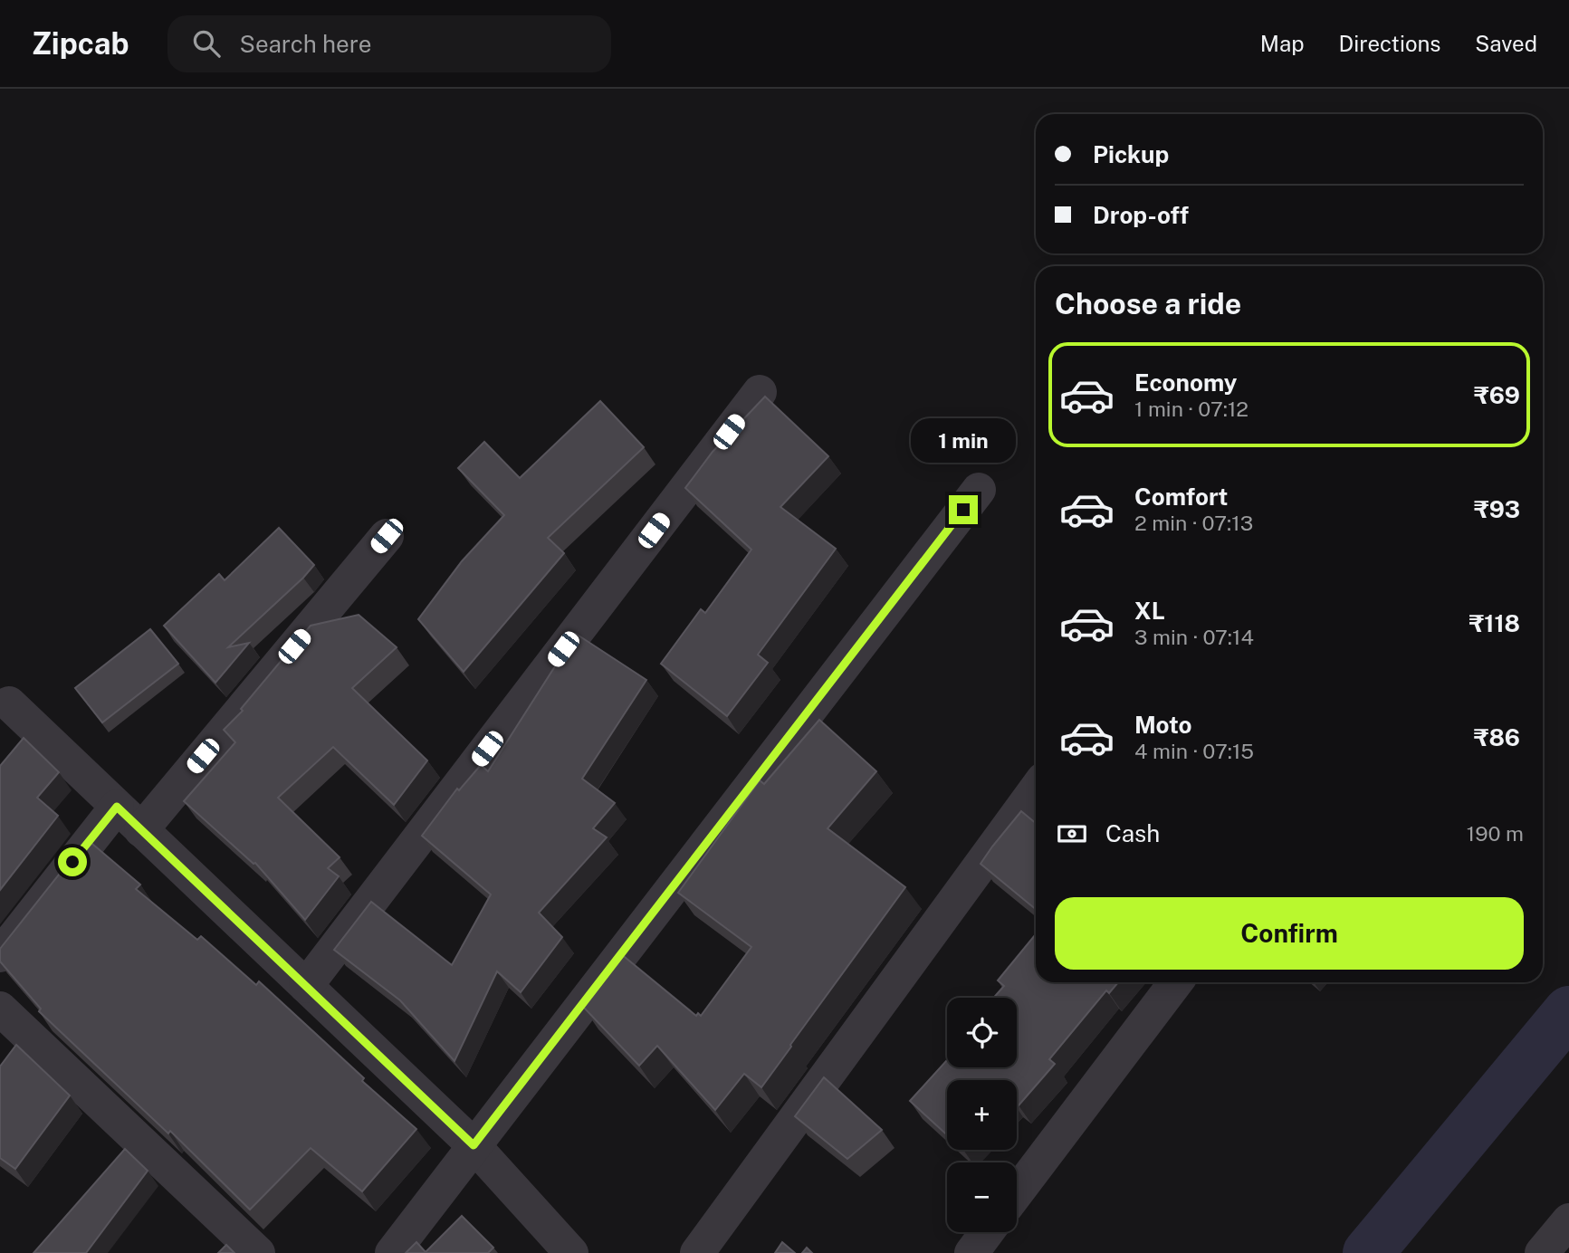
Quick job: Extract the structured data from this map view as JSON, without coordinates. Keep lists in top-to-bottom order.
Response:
{
  "page": {
    "header": "Zipcab",
    "search": "Search here",
    "nav": ["Map", "Directions", "Saved"],
    "banner": ["Pickup", "Drop-off"],
    "heading": "Choose a ride",
    "list": [
      {
        "name": "Economy",
        "note": "1 min · 07:12",
        "value": "₹69"
      },
      {
        "name": "Comfort",
        "note": "2 min · 07:13",
        "value": "₹93"
      },
      {
        "name": "XL",
        "note": "3 min · 07:14",
        "value": "₹118"
      },
      {
        "name": "Moto",
        "note": "4 min · 07:15",
        "value": "₹86"
      }
    ],
    "bubble": "1 min",
    "pay": ["Cash", "190 m"],
    "buttons": "Confirm",
    "map_buttons": ["+", "−"]
  }
}
